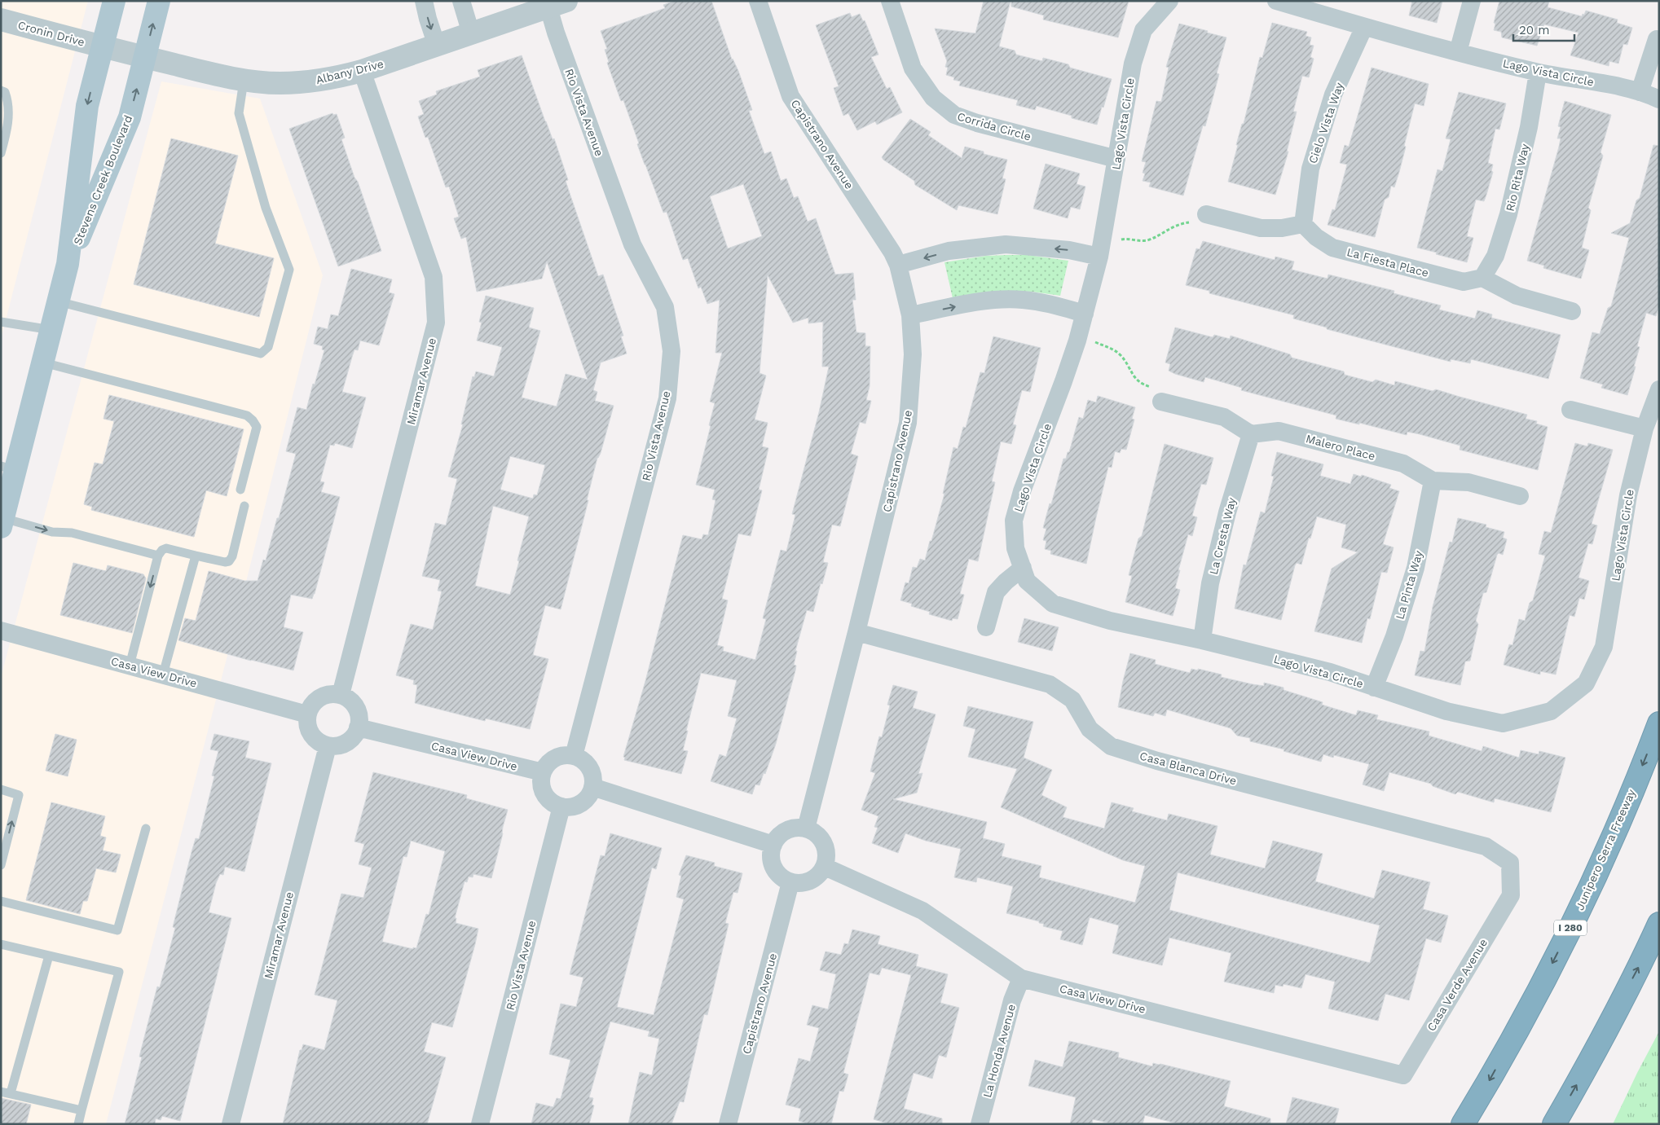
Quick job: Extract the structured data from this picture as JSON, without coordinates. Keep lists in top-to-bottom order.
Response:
{
  "streets": {
    "highway": ["Junipero Serra Freeway", "I 280"],
    "main road": ["Stevens Creek Boulevard"],
    "street": [
      "Cronin Drive",
      "Albany Drive",
      "Lago Vista Circle",
      "Rio Vista Avenue",
      "Cielo Vista Way",
      "Corrida Circle",
      "Capistrano Avenue",
      "Rio Rita Way",
      "La Fiesta Place",
      "Miramar Avenue",
      "Malero Place",
      "La Cresta Way",
      "La Pinta Way",
      "Casa View Drive",
      "Casa Blanca Drive",
      "Casa Verde Avenue",
      "La Honda Avenue"
    ]
  },
  "crossings": [
    ["Cronin Drive", "Albany Drive"],
    ["Cronin Drive", "Stevens Creek Boulevard"],
    ["Albany Drive", "Rio Vista Avenue"],
    ["Albany Drive", "Stevens Creek Boulevard"],
    ["Albany Drive", "Miramar Avenue"],
    ["Lago Vista Circle", "Cielo Vista Way"],
    ["Lago Vista Circle", "Corrida Circle"],
    ["Lago Vista Circle", "Rio Rita Way"],
    ["Lago Vista Circle", "La Cresta Way"],
    ["Lago Vista Circle", "La Pinta Way"],
    ["Rio Vista Avenue", "Casa View Drive"],
    ["Cielo Vista Way", "La Fiesta Place"],
    ["Capistrano Avenue", "Casa View Drive"],
    ["Capistrano Avenue", "Casa Blanca Drive"],
    ["Rio Rita Way", "La Fiesta Place"],
    ["Miramar Avenue", "Casa View Drive"],
    ["Malero Place", "La Cresta Way"],
    ["Malero Place", "La Pinta Way"],
    ["Casa View Drive", "Casa Verde Avenue"],
    ["Casa View Drive", "La Honda Avenue"],
    ["Casa Blanca Drive", "Casa Verde Avenue"]
  ],
  "scale_bar": "20 m"
}
